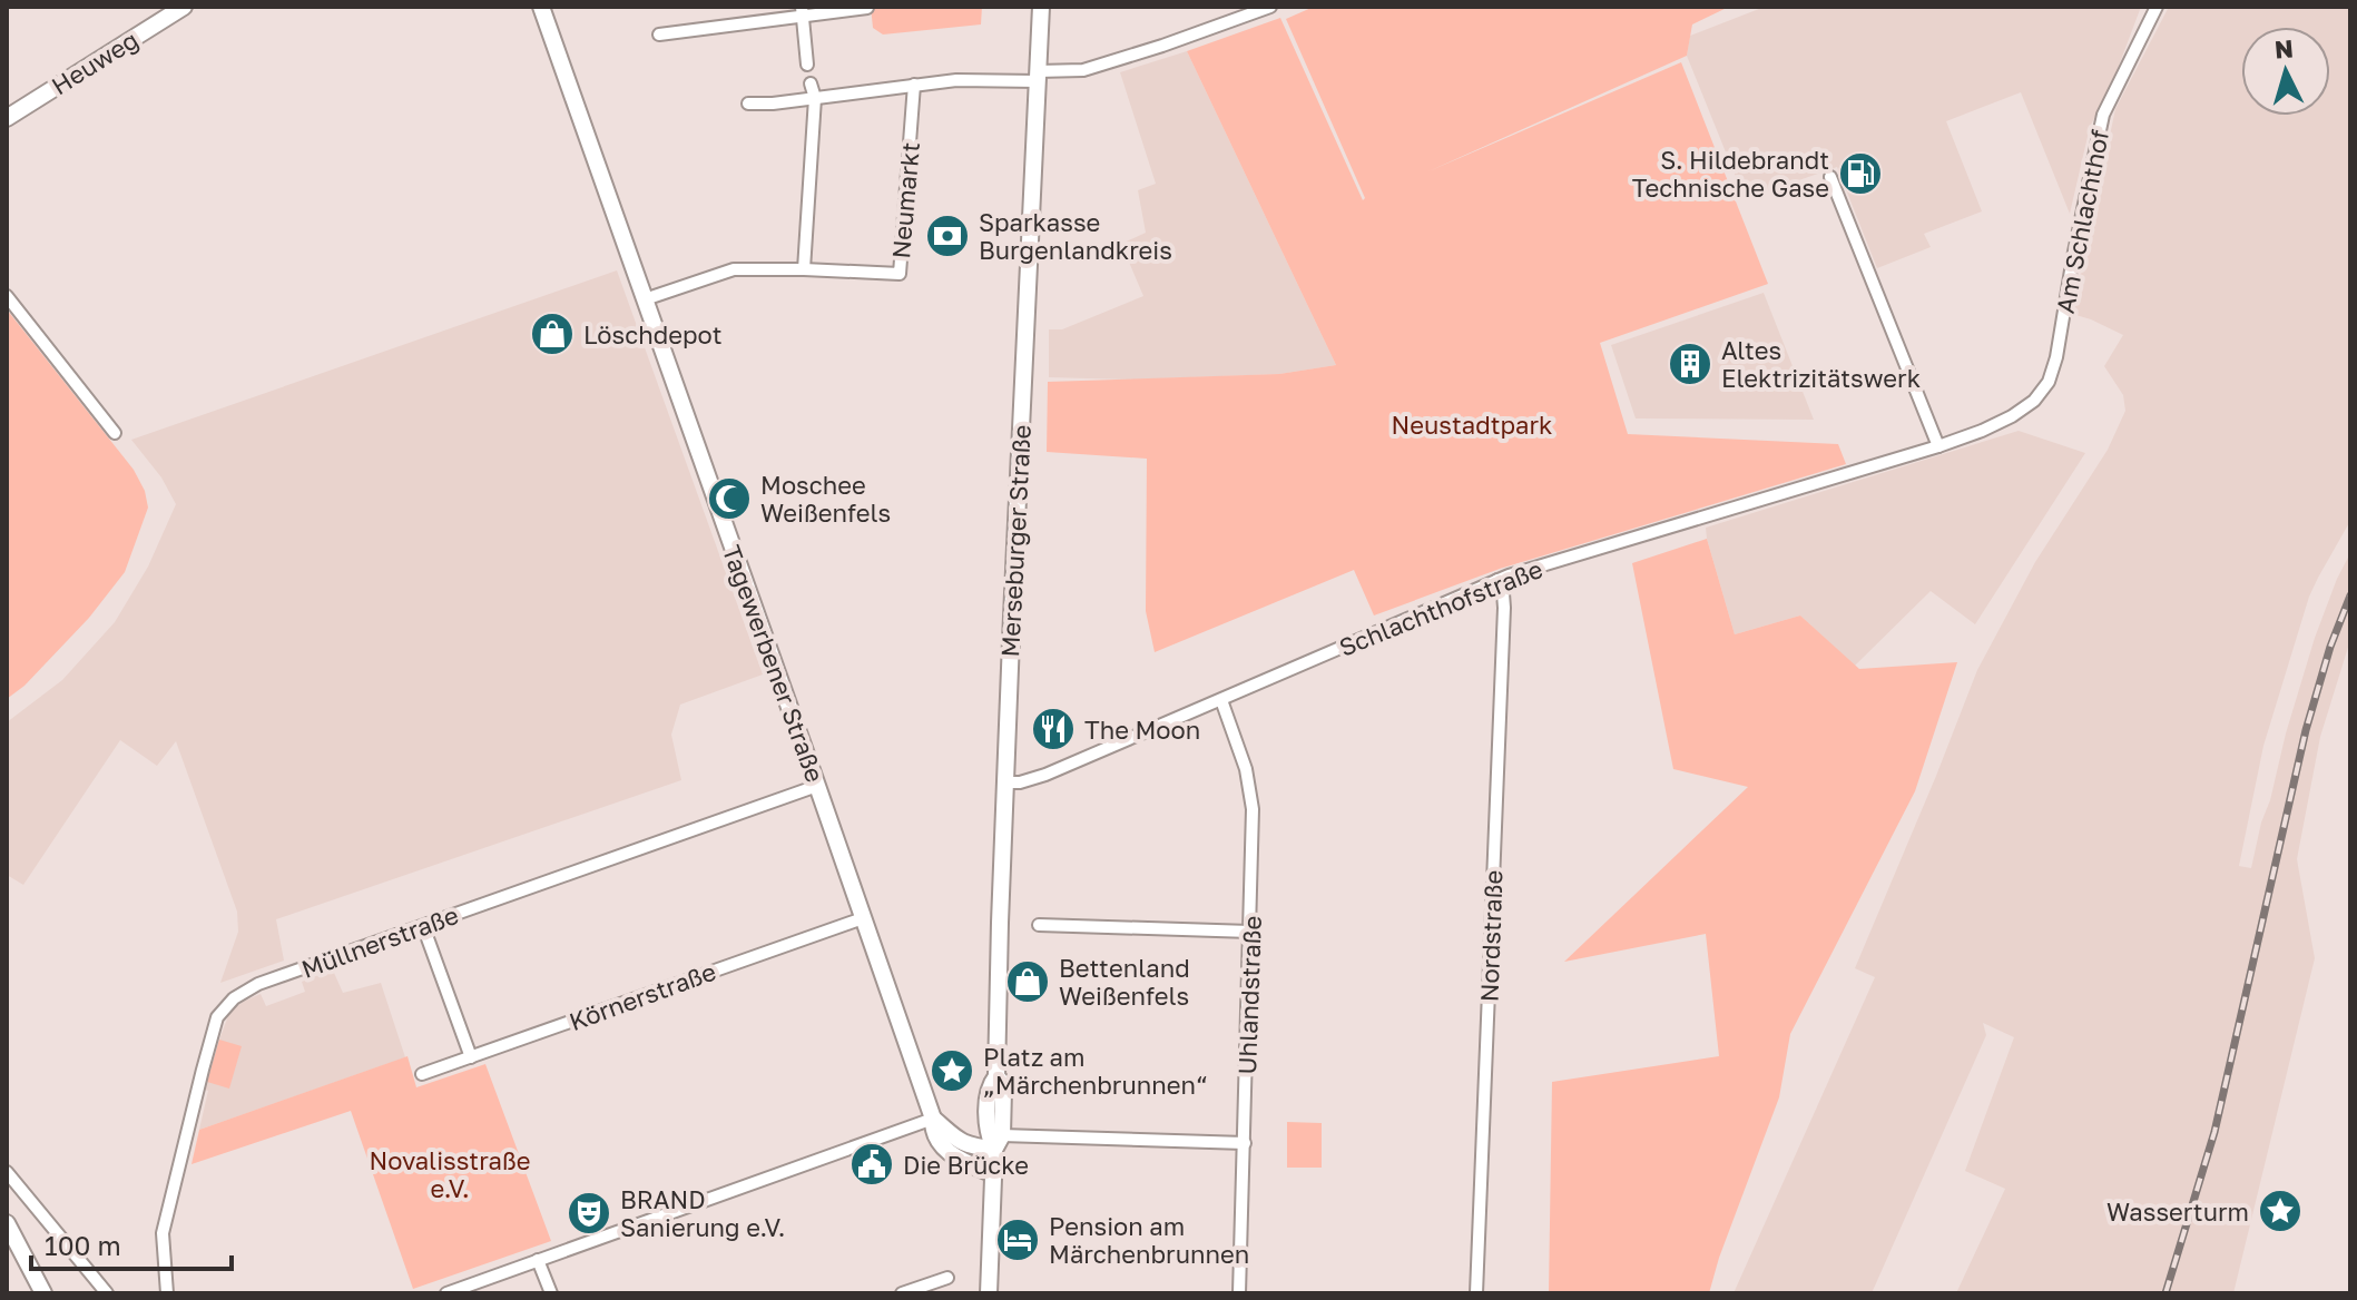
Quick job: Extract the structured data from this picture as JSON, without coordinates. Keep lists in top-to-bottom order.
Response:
{
  "streets": {
    "street": [
      "Heuweg",
      "Neumarkt",
      "Am Schlachthof",
      "Merseburger Straße",
      "Schlachthofstraße",
      "Tagewerbener Straße",
      "Nordstraße",
      "Müllnerstraße",
      "Uhlandstraße",
      "Körnerstraße"
    ]
  },
  "crossings": [
    ["Neumarkt", "Tagewerbener Straße"],
    ["Am Schlachthof", "Schlachthofstraße"],
    ["Merseburger Straße", "Schlachthofstraße"],
    ["Merseburger Straße", "Tagewerbener Straße"],
    ["Schlachthofstraße", "Nordstraße"],
    ["Schlachthofstraße", "Uhlandstraße"],
    ["Tagewerbener Straße", "Müllnerstraße"],
    ["Tagewerbener Straße", "Körnerstraße"]
  ],
  "parks": ["Neustadtpark", "Novalisstraße e.V."],
  "places": {
    "fuel station": ["S. Hildebrandt Technische Gase"],
    "bank": ["Sparkasse Burgenlandkreis"],
    "shop": ["Löschdepot", "Bettenland Weißenfels"],
    "building": ["Altes Elektrizitätswerk"],
    "mosque": ["Moschee Weißenfels"],
    "restaurant": ["The Moon"],
    "place": ["Platz am „Märchenbrunnen“", "Wasserturm"],
    "public building": ["Die Brücke"],
    "theatre": ["BRAND Sanierung e.V."],
    "hotel": ["Pension am Märchenbrunnen"]
  },
  "scale_bar": "100 m",
  "north": "top"
}
